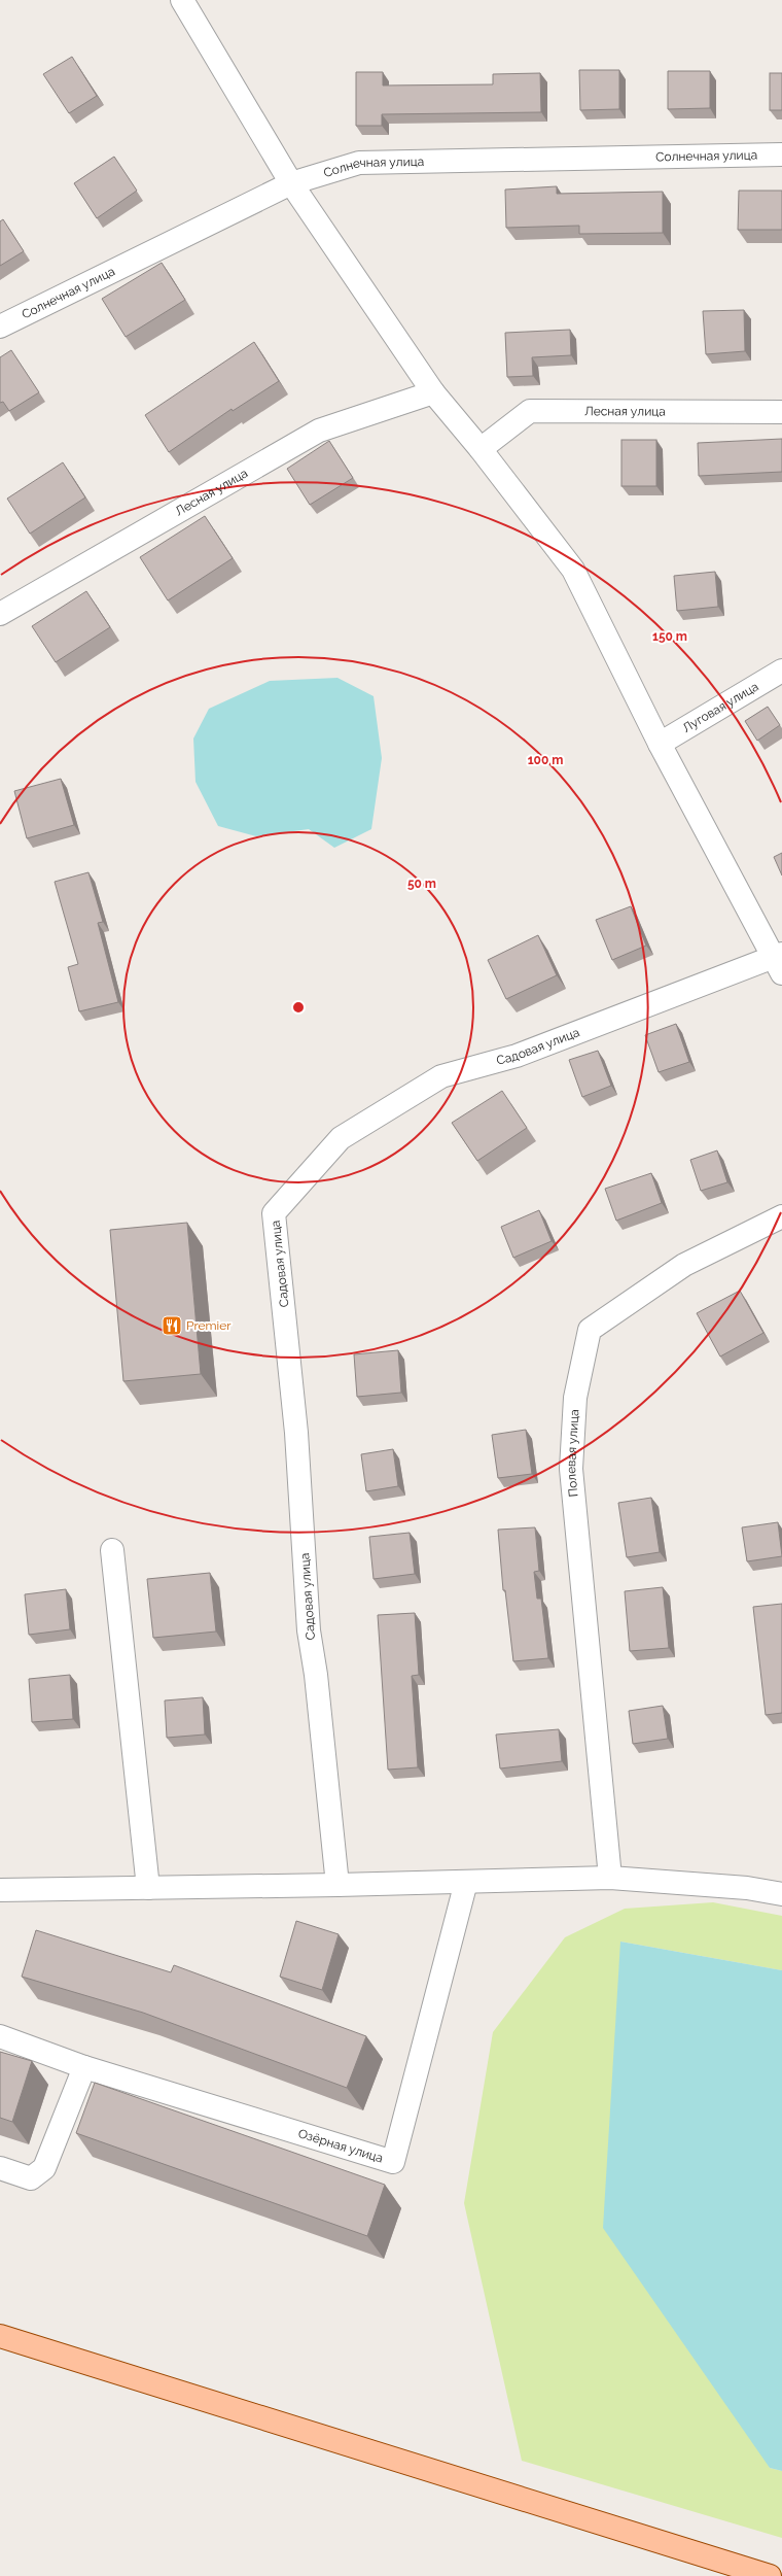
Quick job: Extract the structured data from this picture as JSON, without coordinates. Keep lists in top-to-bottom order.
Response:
{
  "streets": {
    "street": [
      "Солнечная улица",
      "Лесная улица",
      "Луговая улица",
      "Садовая улица",
      "Полевая улица",
      "Озёрная улица"
    ]
  },
  "places": {
    "restaurant": ["Premier"]
  },
  "rings": ["150 m", "100 m", "50 m"]
}
